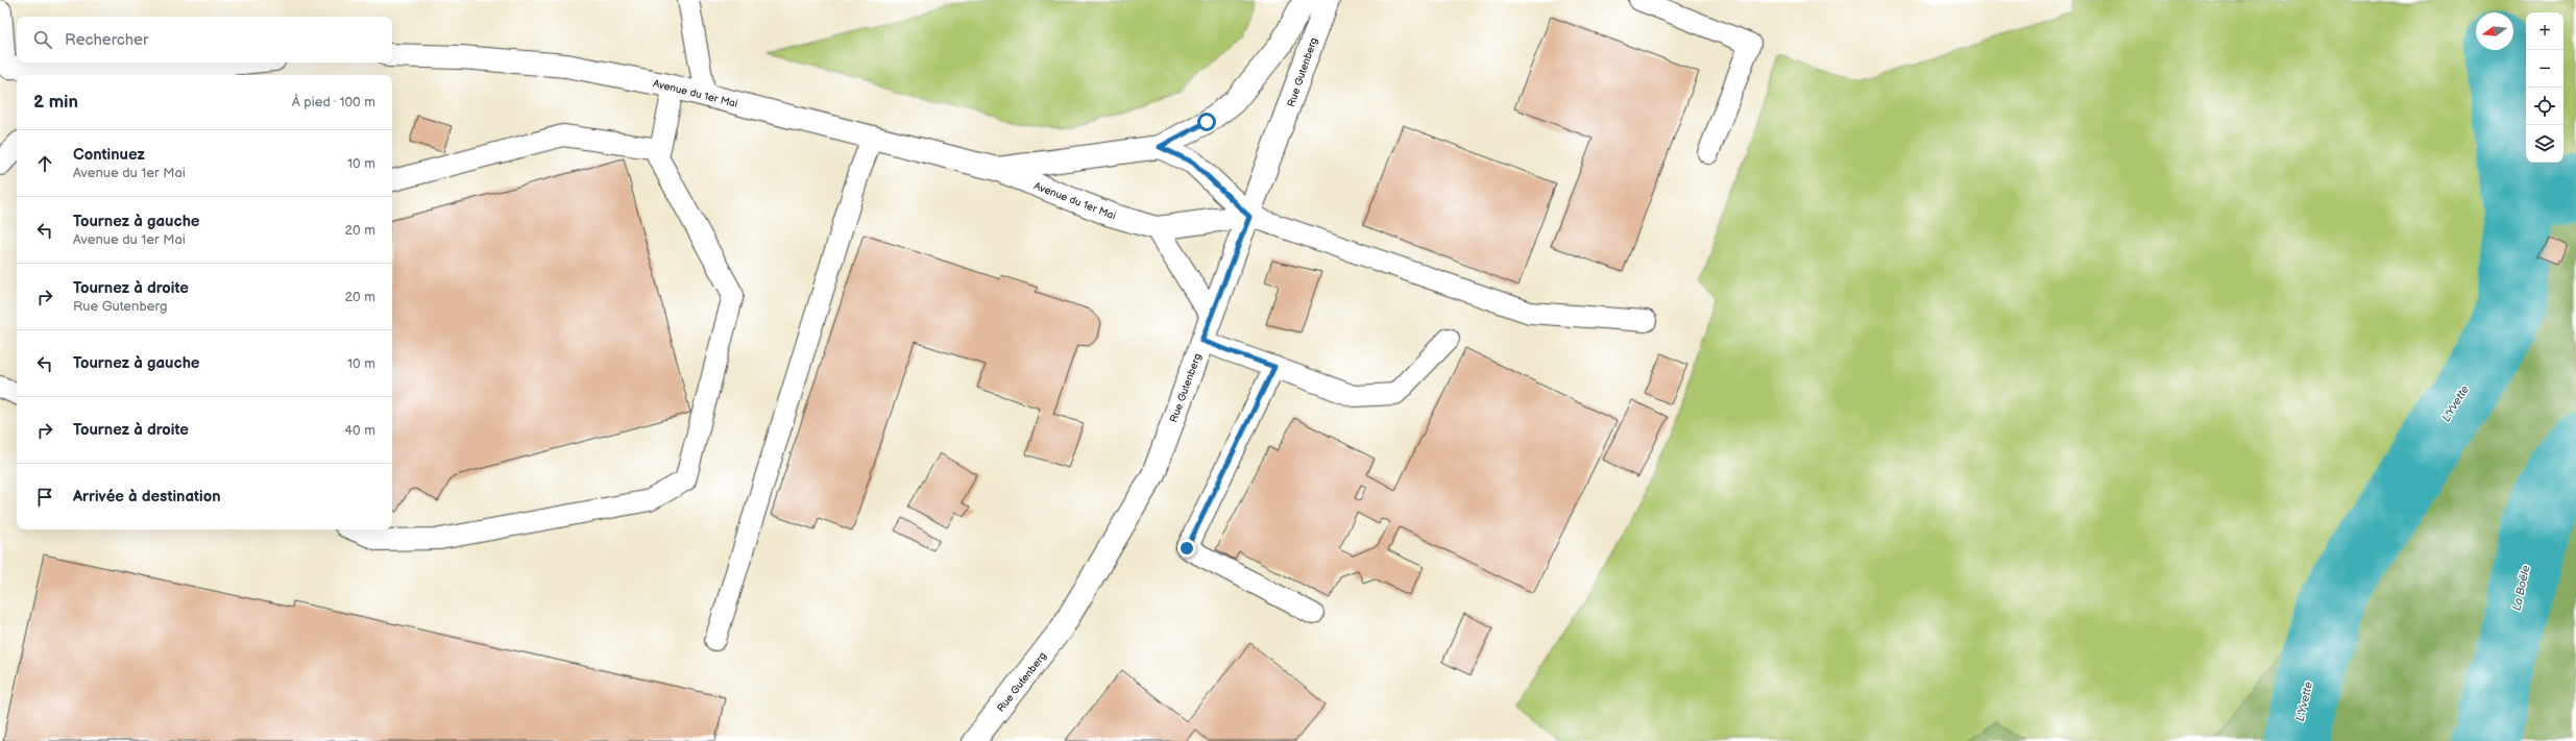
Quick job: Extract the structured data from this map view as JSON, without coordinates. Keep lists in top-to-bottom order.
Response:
{
  "streets": {
    "street": ["Rue Gutenberg", "Avenue du 1er Mai"]
  },
  "crossings": [
    ["Rue Gutenberg", "Avenue du 1er Mai"]
  ],
  "water": ["L'Yvette", "La Boële"],
  "north": "left",
  "page": {
    "map_buttons": ["+", "−"],
    "search": "Rechercher",
    "heading": ["2 min", "À pied · 100 m"],
    "list": [
      ["Continuez", "Avenue du 1er Mai", "10 m"],
      ["Tournez à gauche", "Avenue du 1er Mai", "20 m"],
      ["Tournez à droite", "Rue Gutenberg", "20 m"],
      ["Tournez à gauche", "10 m"],
      ["Tournez à droite", "40 m"],
      "Arrivée à destination"
    ]
  }
}
